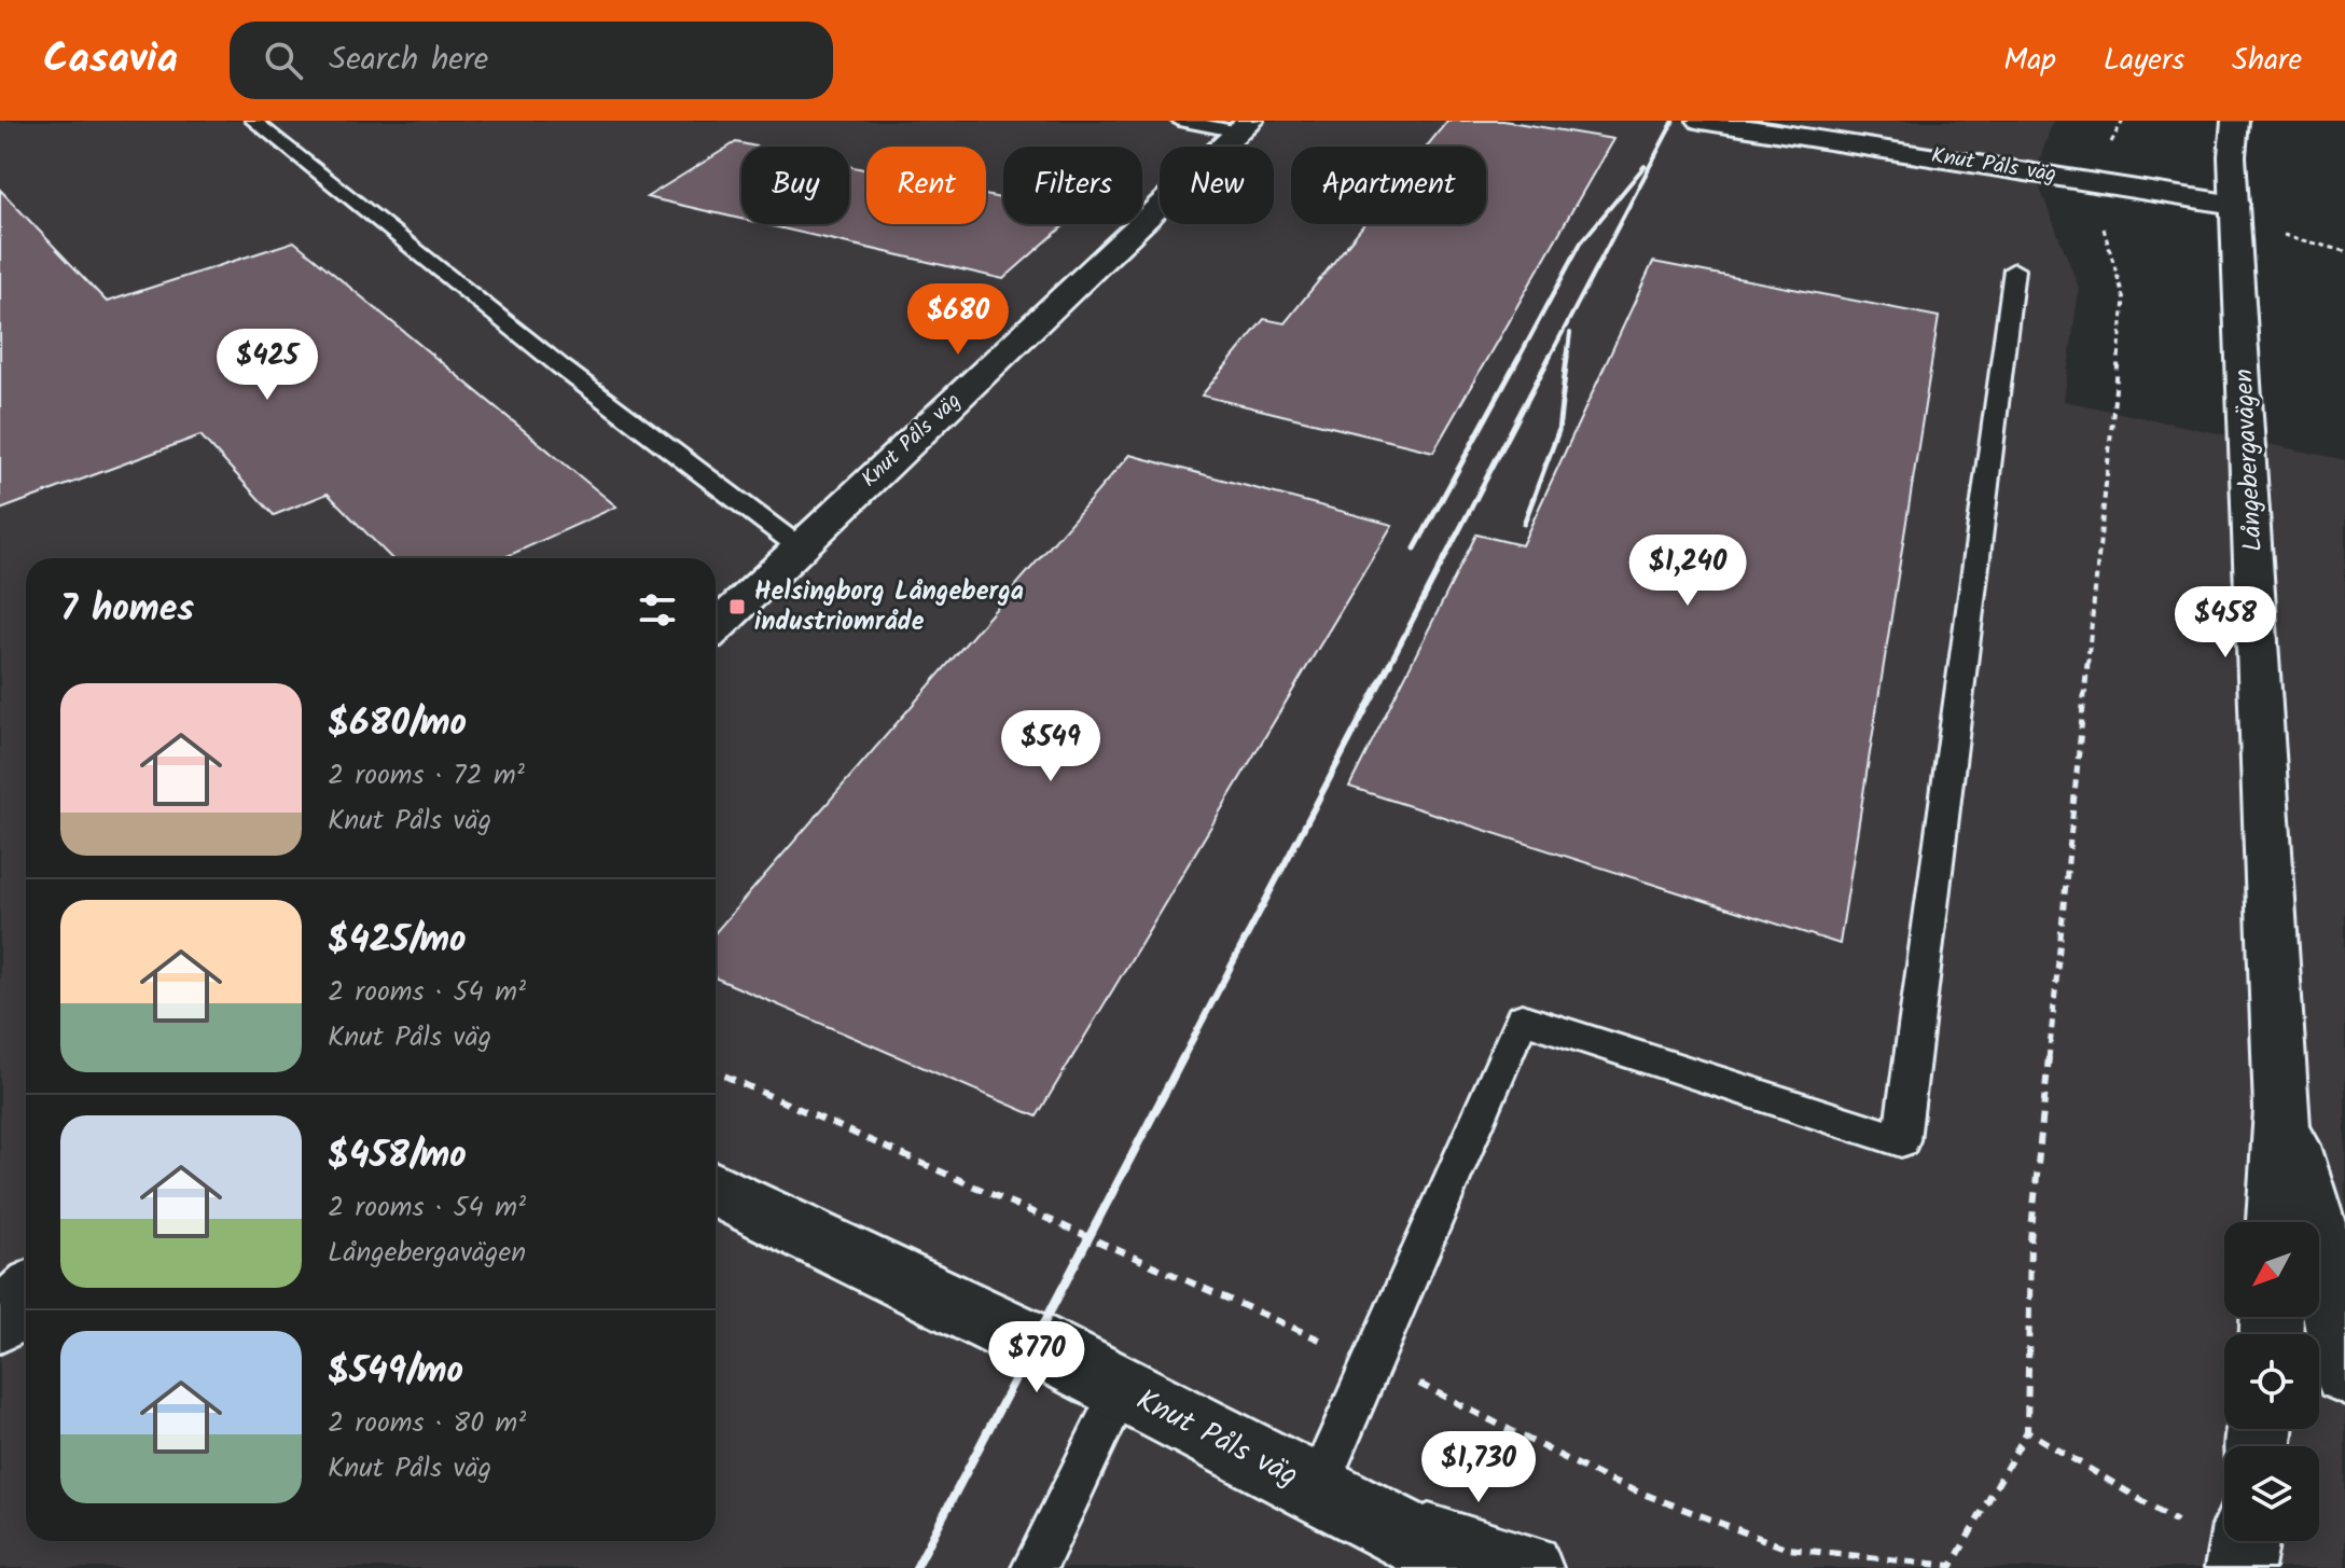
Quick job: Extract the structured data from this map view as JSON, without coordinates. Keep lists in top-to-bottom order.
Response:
{
  "streets": {
    "street": ["Knut Påls väg", "Långebergavägen"]
  },
  "crossings": [
    ["Knut Påls väg", "Långebergavägen"]
  ],
  "places": {
    "transit": ["Helsingborg Långeberga industriområde"]
  },
  "north": "bottom left",
  "page": {
    "header": "Casavia",
    "search": "Search here",
    "nav": ["Map", "Layers", "Share"],
    "chip": [
      "Buy",
      "Rent",
      "Filters",
      "New",
      "Apartment"
    ],
    "price": [
      "$680",
      "$425",
      "$1,240",
      "$458",
      "$549",
      "$770",
      "$1,730"
    ],
    "heading": "7 homes",
    "list": [
      {
        "name": "$680/mo",
        "note": "2 rooms · 72 m² · Knut Påls väg"
      },
      {
        "name": "$425/mo",
        "note": "2 rooms · 54 m² · Knut Påls väg"
      },
      {
        "name": "$458/mo",
        "note": "2 rooms · 54 m² · Långebergavägen"
      },
      {
        "name": "$549/mo",
        "note": "2 rooms · 80 m² · Knut Påls väg"
      }
    ]
  }
}
